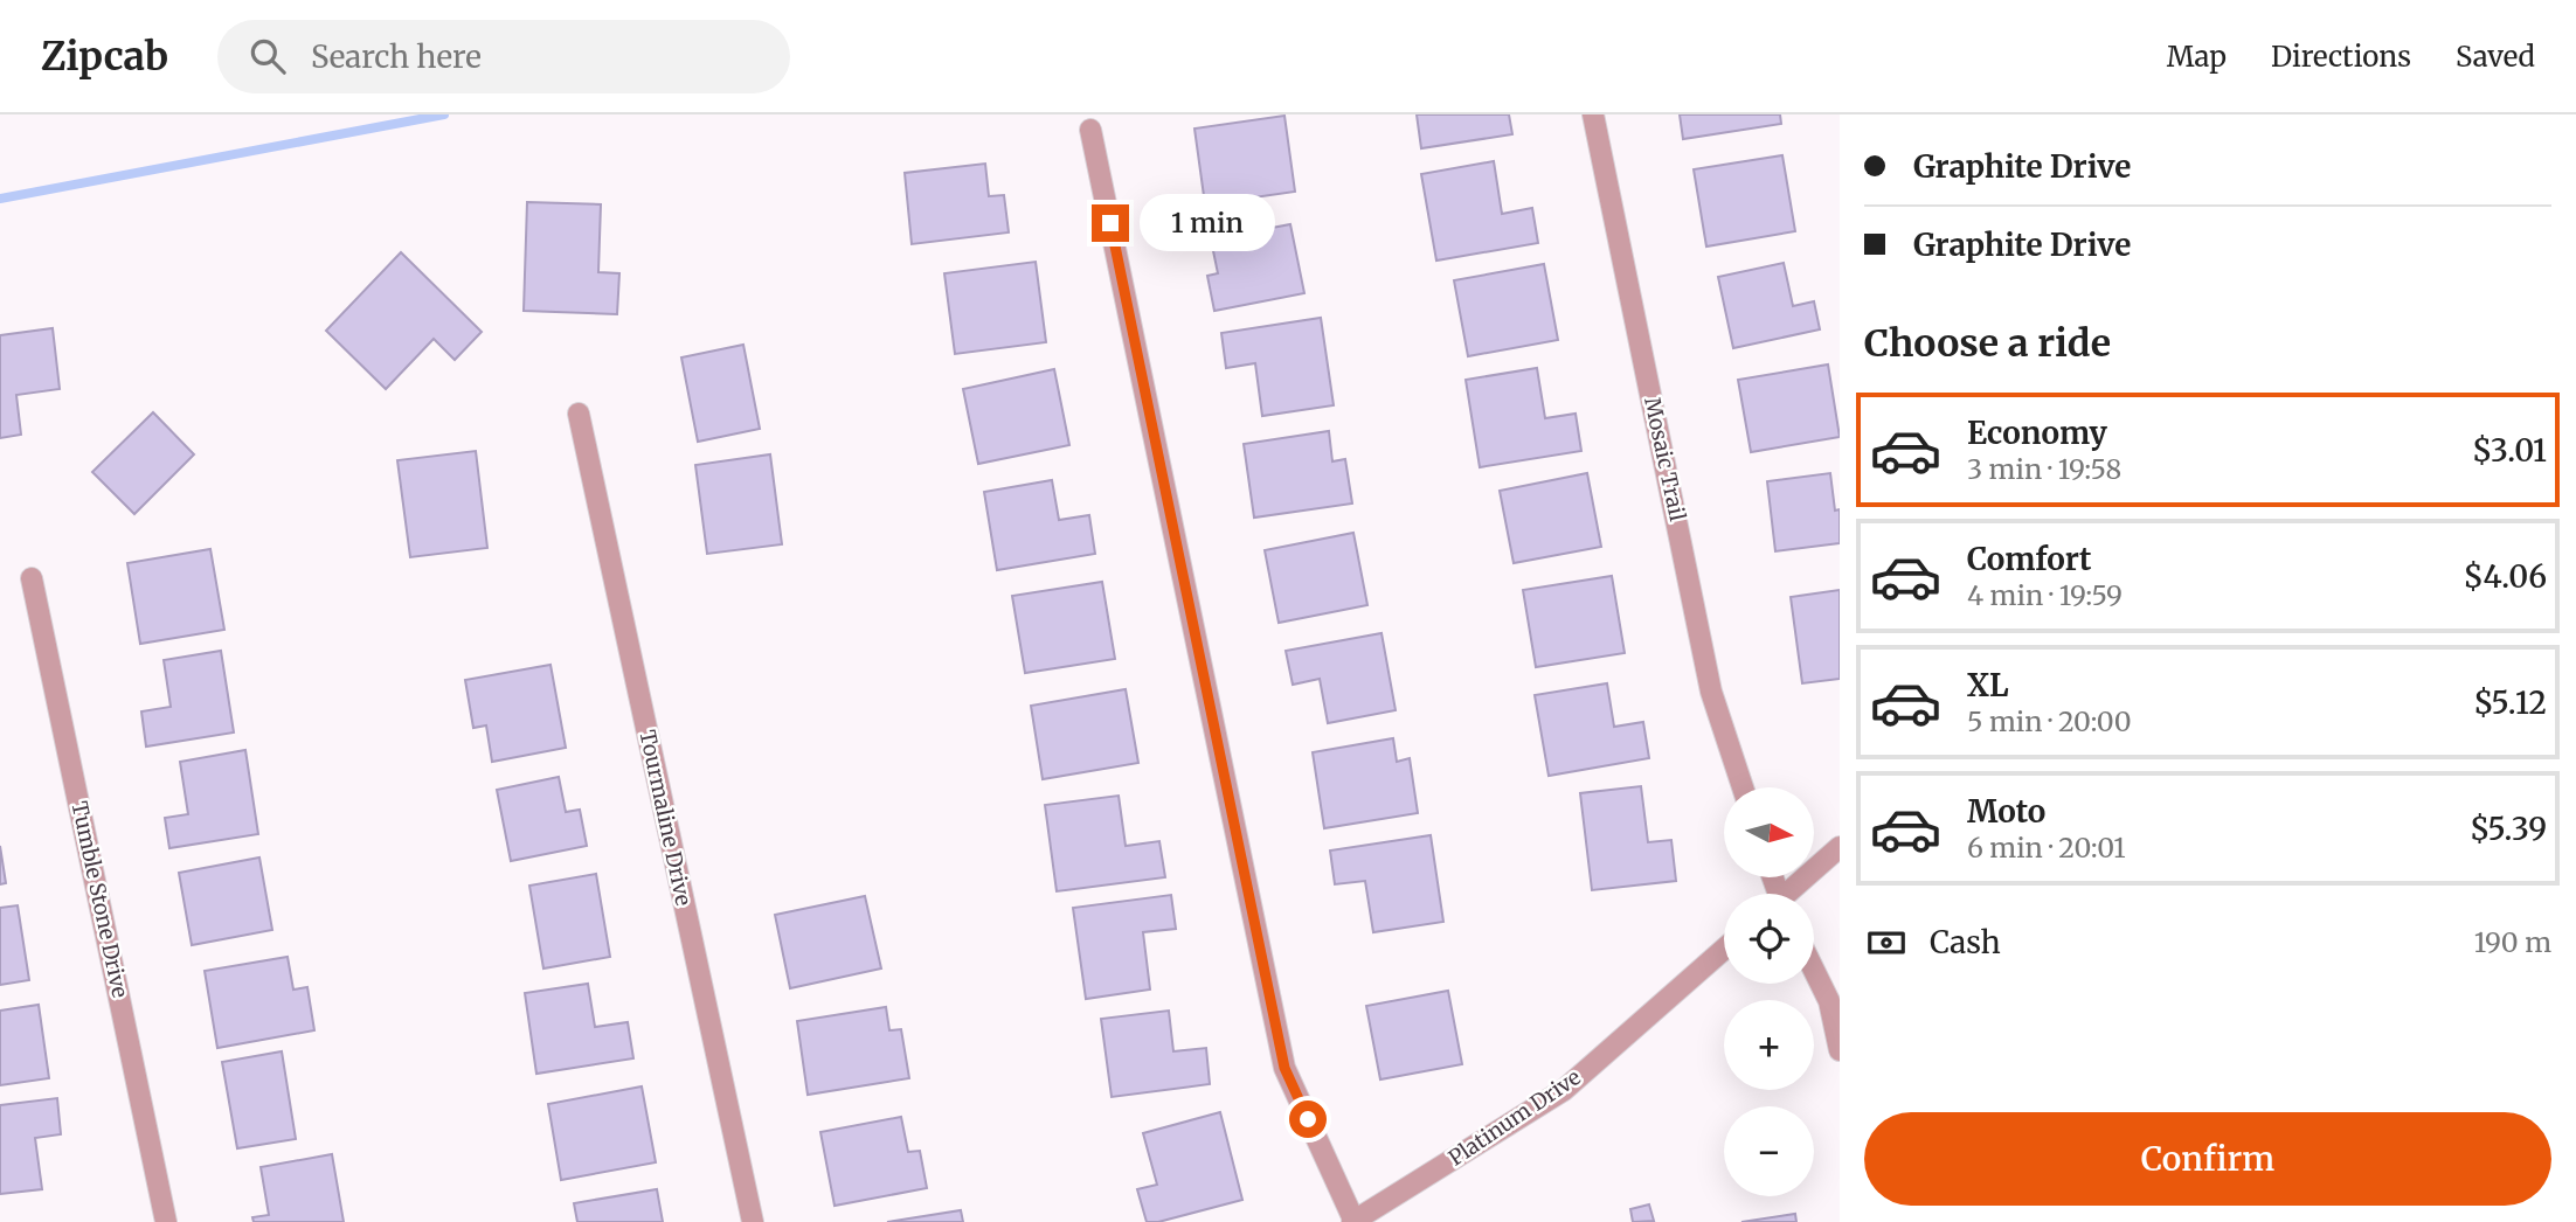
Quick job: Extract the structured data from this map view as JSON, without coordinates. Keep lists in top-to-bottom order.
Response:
{
  "streets": {
    "street": [
      "Mosaic Trail",
      "Tourmaline Drive",
      "Tumble Stone Drive",
      "Platinum Drive"
    ]
  },
  "north": "right",
  "page": {
    "header": "Zipcab",
    "search": "Search here",
    "nav": ["Map", "Directions", "Saved"],
    "banner": ["Graphite Drive", "Graphite Drive"],
    "bubble": "1 min",
    "heading": "Choose a ride",
    "list": [
      {
        "name": "Economy",
        "note": "3 min · 19:58",
        "value": "$3.01"
      },
      {
        "name": "Comfort",
        "note": "4 min · 19:59",
        "value": "$4.06"
      },
      {
        "name": "XL",
        "note": "5 min · 20:00",
        "value": "$5.12"
      },
      {
        "name": "Moto",
        "note": "6 min · 20:01",
        "value": "$5.39"
      }
    ],
    "map_buttons": ["+", "−"],
    "pay": ["Cash", "190 m"],
    "buttons": "Confirm"
  }
}
